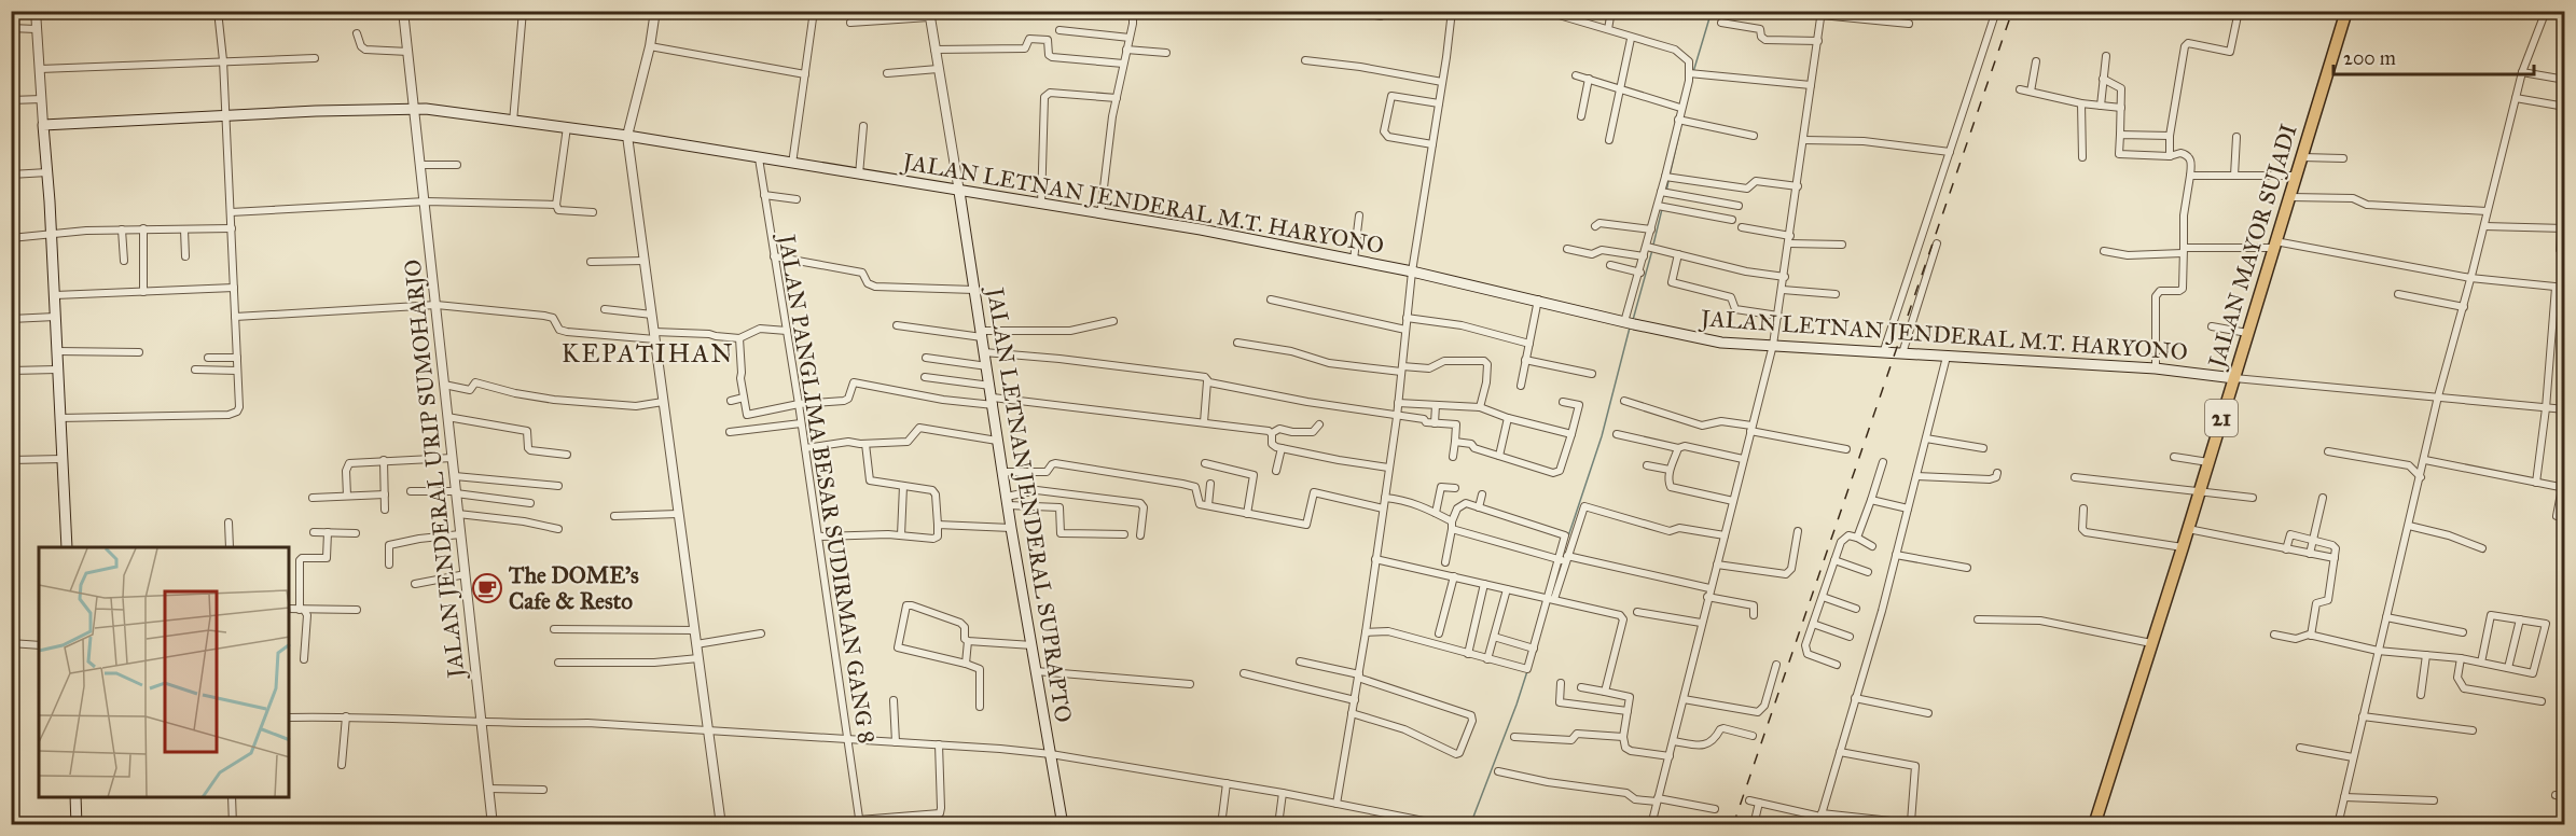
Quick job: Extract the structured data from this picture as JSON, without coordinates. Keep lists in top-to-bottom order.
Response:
{
  "streets": {
    "highway": ["JALAN MAYOR SUJADI", "21"],
    "main road": ["JALAN LETNAN JENDERAL M.T. HARYONO", "JALAN LETNAN JENDERAL SUPRAPTO"],
    "street": ["JALAN JENDERAL URIP SUMOHARJO", "JALAN PANGLIMA BESAR SUDIRMAN GANG 8"]
  },
  "crossings": [
    ["JALAN LETNAN JENDERAL M.T. HARYONO", "JALAN MAYOR SUJADI"],
    ["JALAN LETNAN JENDERAL M.T. HARYONO", "JALAN JENDERAL URIP SUMOHARJO"],
    ["JALAN LETNAN JENDERAL M.T. HARYONO", "JALAN PANGLIMA BESAR SUDIRMAN GANG 8"],
    ["JALAN LETNAN JENDERAL M.T. HARYONO", "JALAN LETNAN JENDERAL SUPRAPTO"]
  ],
  "districts": ["KEPATIHAN"],
  "places": {
    "cafe": ["The DOME's Cafe & Resto"]
  },
  "scale_bar": "200 m"
}
